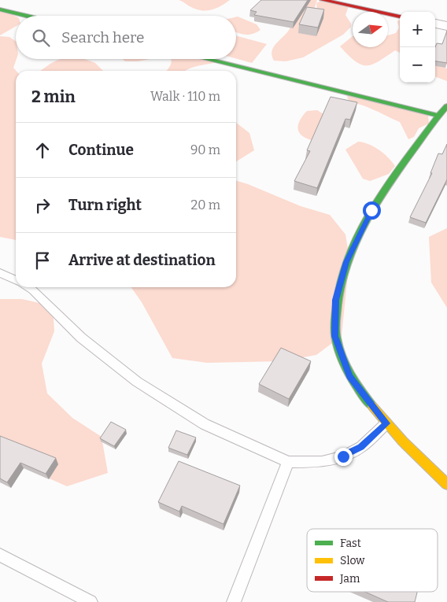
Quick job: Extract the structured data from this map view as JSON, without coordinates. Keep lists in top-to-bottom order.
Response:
{
  "legend": ["Fast", "Slow", "Jam"],
  "north": "right",
  "page": {
    "map_buttons": ["+", "−"],
    "search": "Search here",
    "heading": ["2 min", "Walk · 110 m"],
    "list": [
      ["Continue", "90 m"],
      ["Turn right", "20 m"],
      "Arrive at destination"
    ]
  }
}
